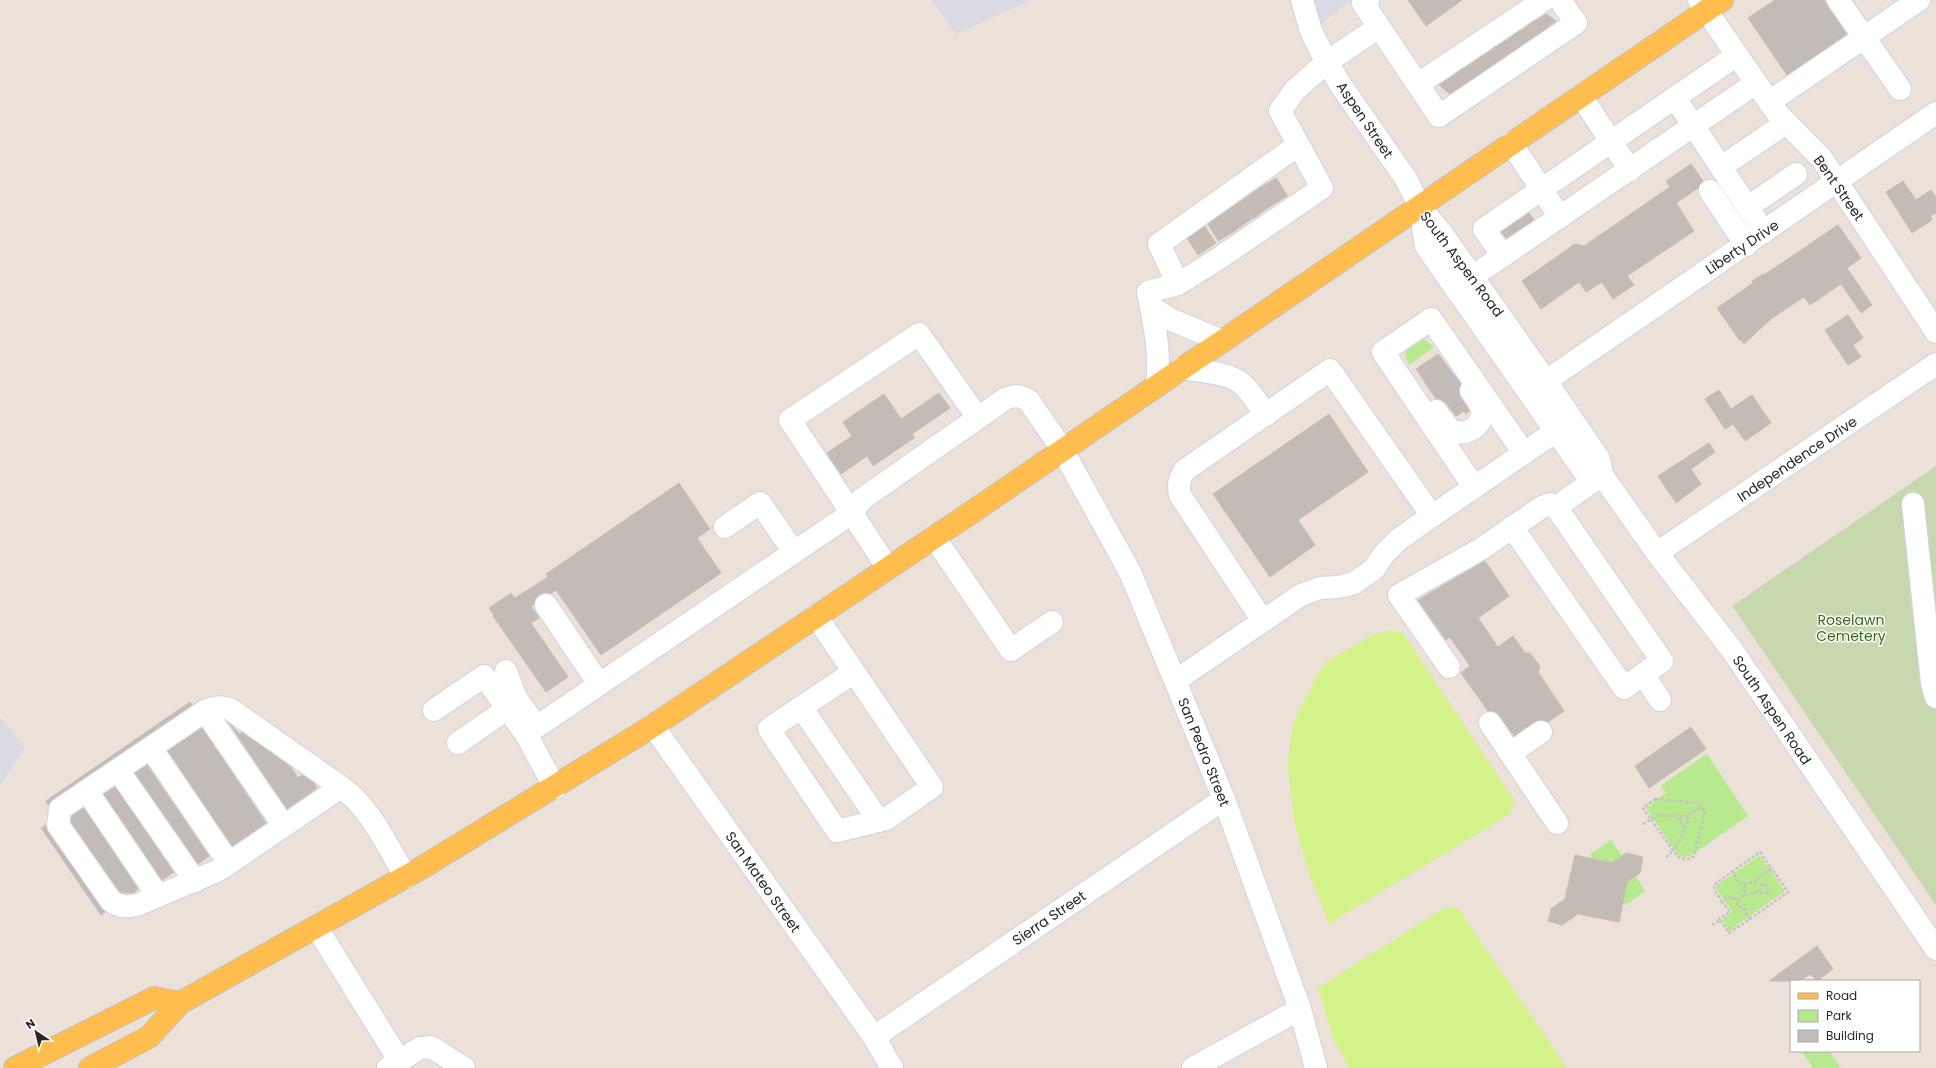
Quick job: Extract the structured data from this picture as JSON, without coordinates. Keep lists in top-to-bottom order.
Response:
{
  "streets": {
    "street": [
      "Aspen Street",
      "Bent Street",
      "Liberty Drive",
      "South Aspen Road",
      "Independence Drive",
      "San Pedro Street",
      "San Mateo Street",
      "Sierra Street"
    ]
  },
  "crossings": [
    ["Aspen Street", "South Aspen Road"],
    ["Bent Street", "Liberty Drive"],
    ["Liberty Drive", "South Aspen Road"],
    ["South Aspen Road", "Independence Drive"],
    ["San Pedro Street", "Sierra Street"],
    ["San Mateo Street", "Sierra Street"]
  ],
  "parks": ["Roselawn Cemetery"],
  "legend": ["Road", "Park", "Building"],
  "north": "top left"
}
